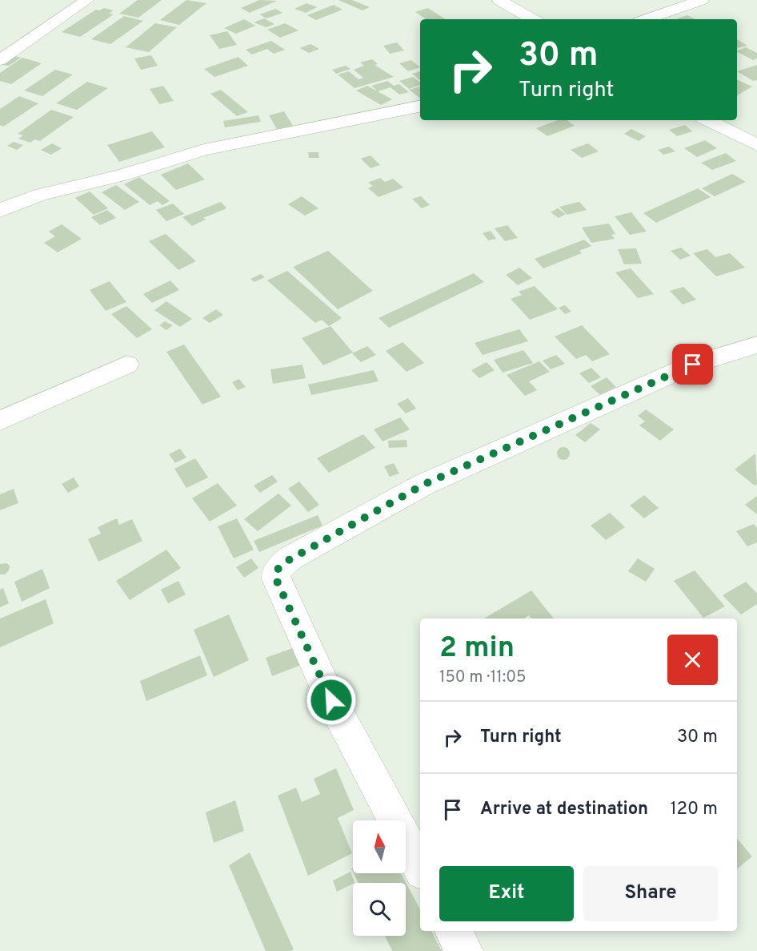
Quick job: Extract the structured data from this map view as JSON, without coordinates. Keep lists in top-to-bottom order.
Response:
{
  "north": "top",
  "page": {
    "turn": ["30 m", "Turn right"],
    "heading": ["2 min", "150 m · 11:05"],
    "list": [
      {
        "name": "Turn right",
        "value": "30 m"
      },
      {
        "name": "Arrive at destination",
        "value": "120 m"
      }
    ],
    "buttons": ["Exit", "Share"]
  }
}
